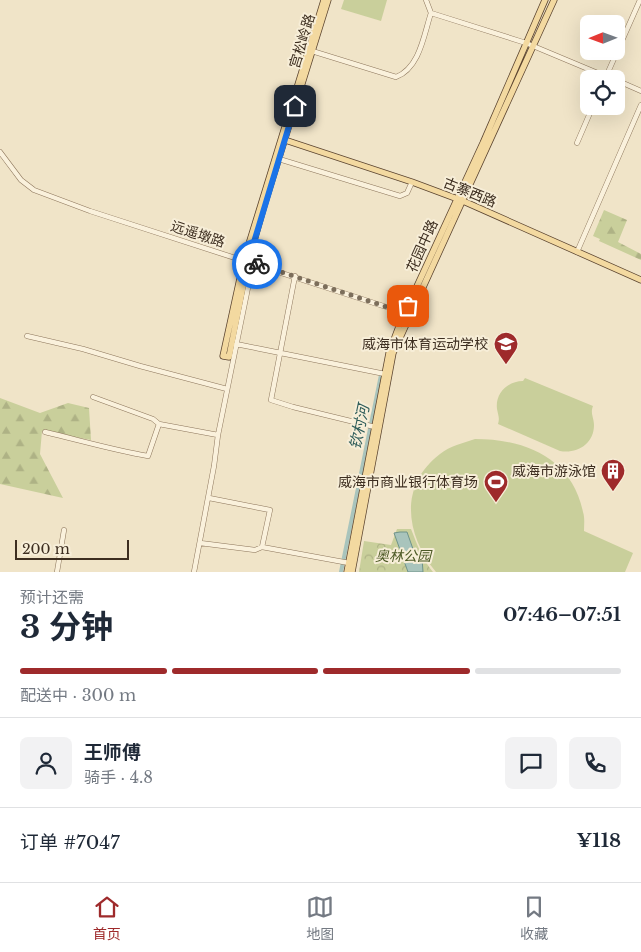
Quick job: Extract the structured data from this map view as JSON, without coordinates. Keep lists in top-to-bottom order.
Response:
{
  "streets": {
    "main road": ["宫松岭路", "古寨西路", "花园中路"],
    "street": ["远遥墩路"]
  },
  "crossings": [
    ["宫松岭路", "古寨西路"],
    ["宫松岭路", "远遥墩路"],
    ["古寨西路", "花园中路"],
    ["远遥墩路", "花园中路"]
  ],
  "water": ["钦村河"],
  "parks": ["奥林公园"],
  "places": {
    "school or university": ["威海市体育运动学校"],
    "building": ["威海市游泳馆"],
    "sports": ["威海市商业银行体育场"]
  },
  "scale_bar": "200 m",
  "north": "left",
  "page": {
    "scale": "200 m",
    "heading": ["3 分钟", "预计还需", "07:46–07:51"],
    "panel": [
      "王师傅",
      "骑手 · 4.8",
      "订单 #7047",
      "¥118"
    ],
    "bar": "配送中 · 300 m",
    "tabs": ["首页", "地图", "收藏"]
  }
}
